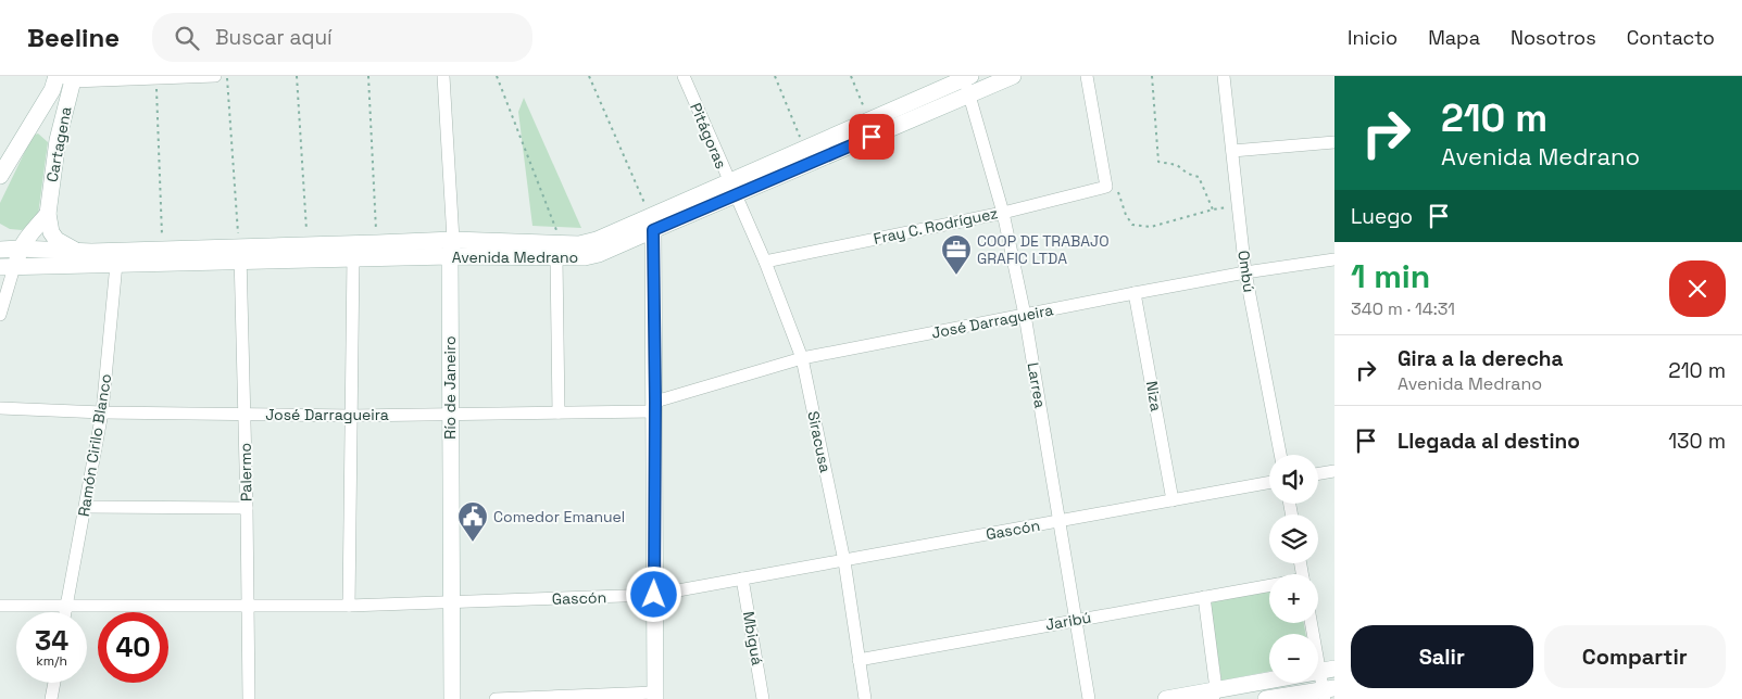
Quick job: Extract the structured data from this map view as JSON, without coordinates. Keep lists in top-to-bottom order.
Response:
{
  "streets": {
    "main road": ["Cartagena", "Avenida Medrano", "Río de Janeiro"],
    "street": [
      "Pitágoras",
      "Fray C. Rodríguez",
      "Ombú",
      "José Darragueira",
      "Larrea",
      "Niza",
      "Siracusa",
      "Ramón Cirilo Blanco",
      "Palermo",
      "Gascón",
      "Jaribú",
      "Mbiguá"
    ]
  },
  "crossings": [
    ["Pitágoras", "Avenida Medrano"],
    ["Pitágoras", "Siracusa"],
    ["Cartagena", "Avenida Medrano"],
    ["Fray C. Rodríguez", "Larrea"],
    ["Fray C. Rodríguez", "Siracusa"],
    ["Avenida Medrano", "Larrea"],
    ["Avenida Medrano", "Río de Janeiro"],
    ["Avenida Medrano", "Siracusa"],
    ["Avenida Medrano", "Ramón Cirilo Blanco"],
    ["Avenida Medrano", "Palermo"],
    ["Ombú", "José Darragueira"],
    ["José Darragueira", "Larrea"],
    ["José Darragueira", "Río de Janeiro"],
    ["José Darragueira", "Niza"],
    ["José Darragueira", "Siracusa"],
    ["José Darragueira", "Ramón Cirilo Blanco"],
    ["José Darragueira", "Palermo"],
    ["Larrea", "Gascón"],
    ["Larrea", "Jaribú"],
    ["Río de Janeiro", "Gascón"],
    ["Niza", "Gascón"],
    ["Siracusa", "Gascón"],
    ["Siracusa", "Jaribú"],
    ["Ramón Cirilo Blanco", "Gascón"],
    ["Palermo", "Gascón"],
    ["Gascón", "Mbiguá"]
  ],
  "places": {
    "office": ["COOP DE TRABAJO GRAFIC LTDA"],
    "public building": ["Comedor Emanuel"]
  },
  "page": {
    "header": "Beeline",
    "search": "Buscar aquí",
    "nav": [
      "Inicio",
      "Mapa",
      "Nosotros",
      "Contacto"
    ],
    "turn": ["210 m", "Avenida Medrano"],
    "then": "Luego",
    "heading": ["1 min", "340 m · 14:31"],
    "list": [
      {
        "name": "Gira a la derecha",
        "note": "Avenida Medrano",
        "value": "210 m"
      },
      {
        "name": "Llegada al destino",
        "value": "130 m"
      }
    ],
    "map_buttons": ["+", "−"],
    "speed": "34 km/h",
    "limit": "40",
    "buttons": ["Salir", "Compartir"]
  }
}
